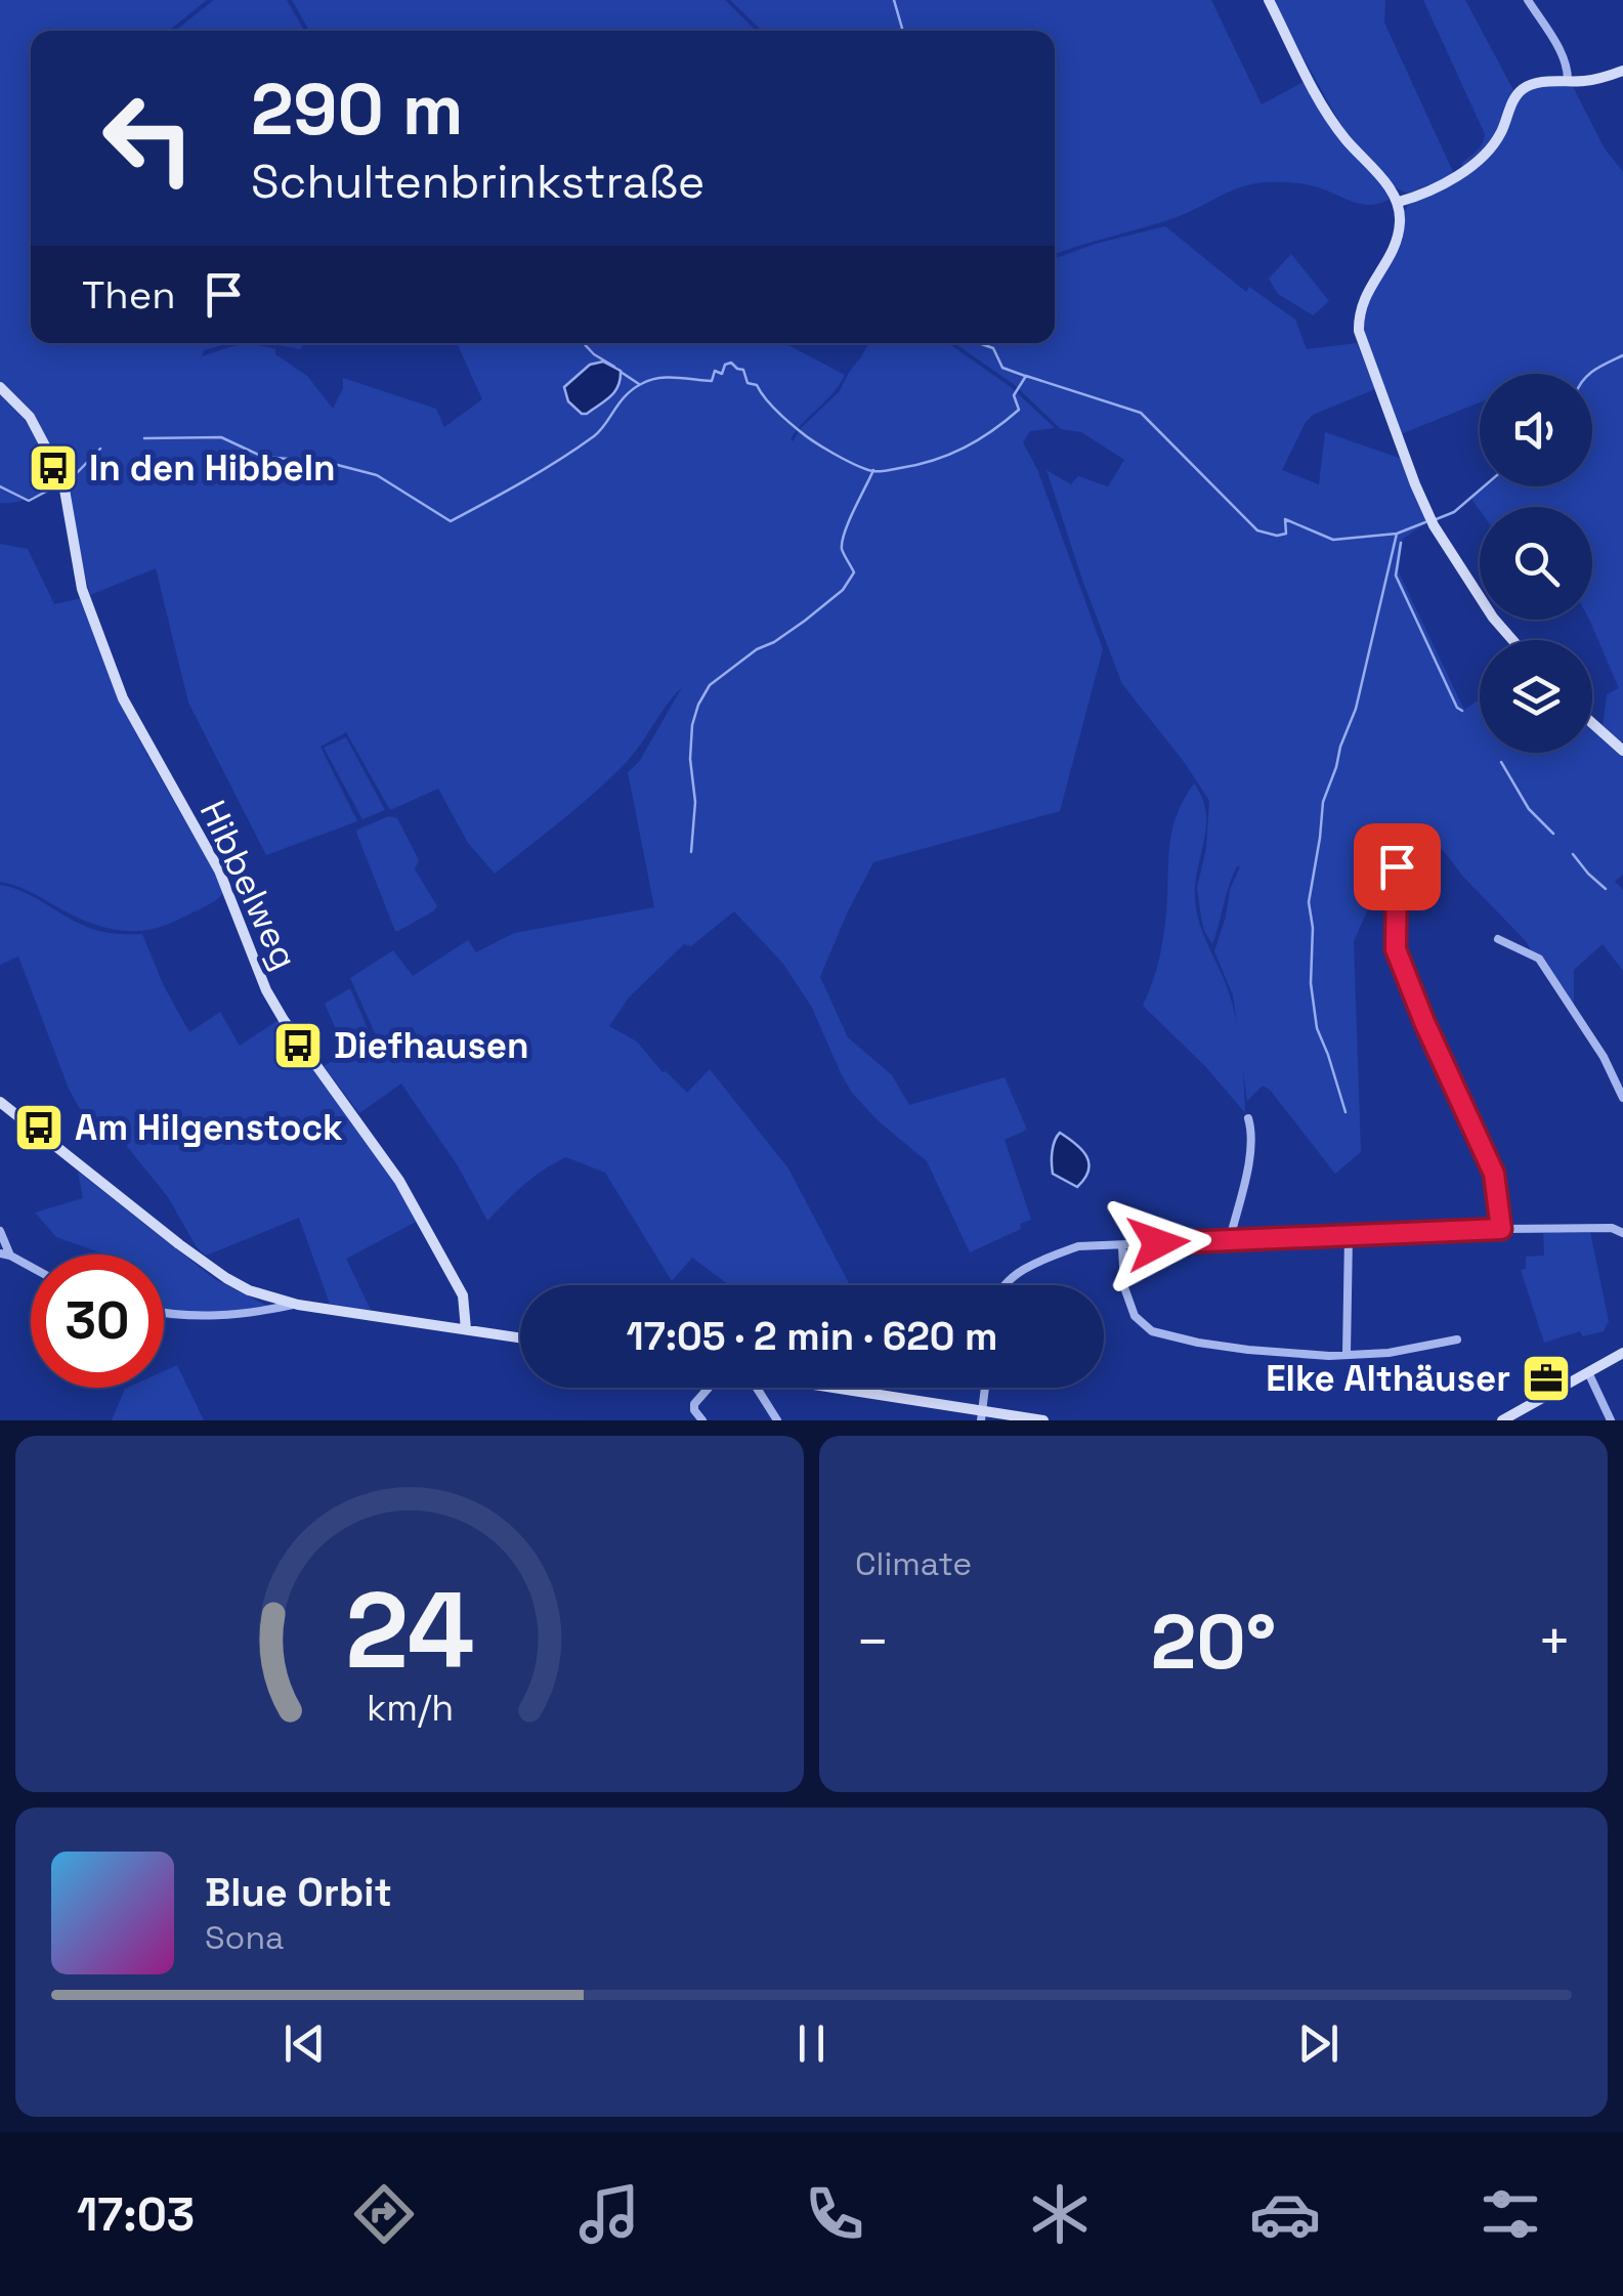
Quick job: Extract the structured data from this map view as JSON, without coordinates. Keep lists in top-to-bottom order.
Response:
{
  "streets": {
    "street": ["Hibbelweg"]
  },
  "places": {
    "bus stop": ["In den Hibbeln", "Diefhausen", "Am Hilgenstock"],
    "office": ["Elke Althäuser"]
  },
  "page": {
    "turn": ["290 m", "Schultenbrinkstraße"],
    "then": "Then",
    "limit": "30",
    "trip": "17:05 · 2 min · 620 m",
    "tile": "Climate",
    "heat": ["−", "20°", "+"],
    "song": ["Blue Orbit", "Sona"],
    "tabs": "17:03",
    "gauge": ["24", "km/h"]
  }
}
